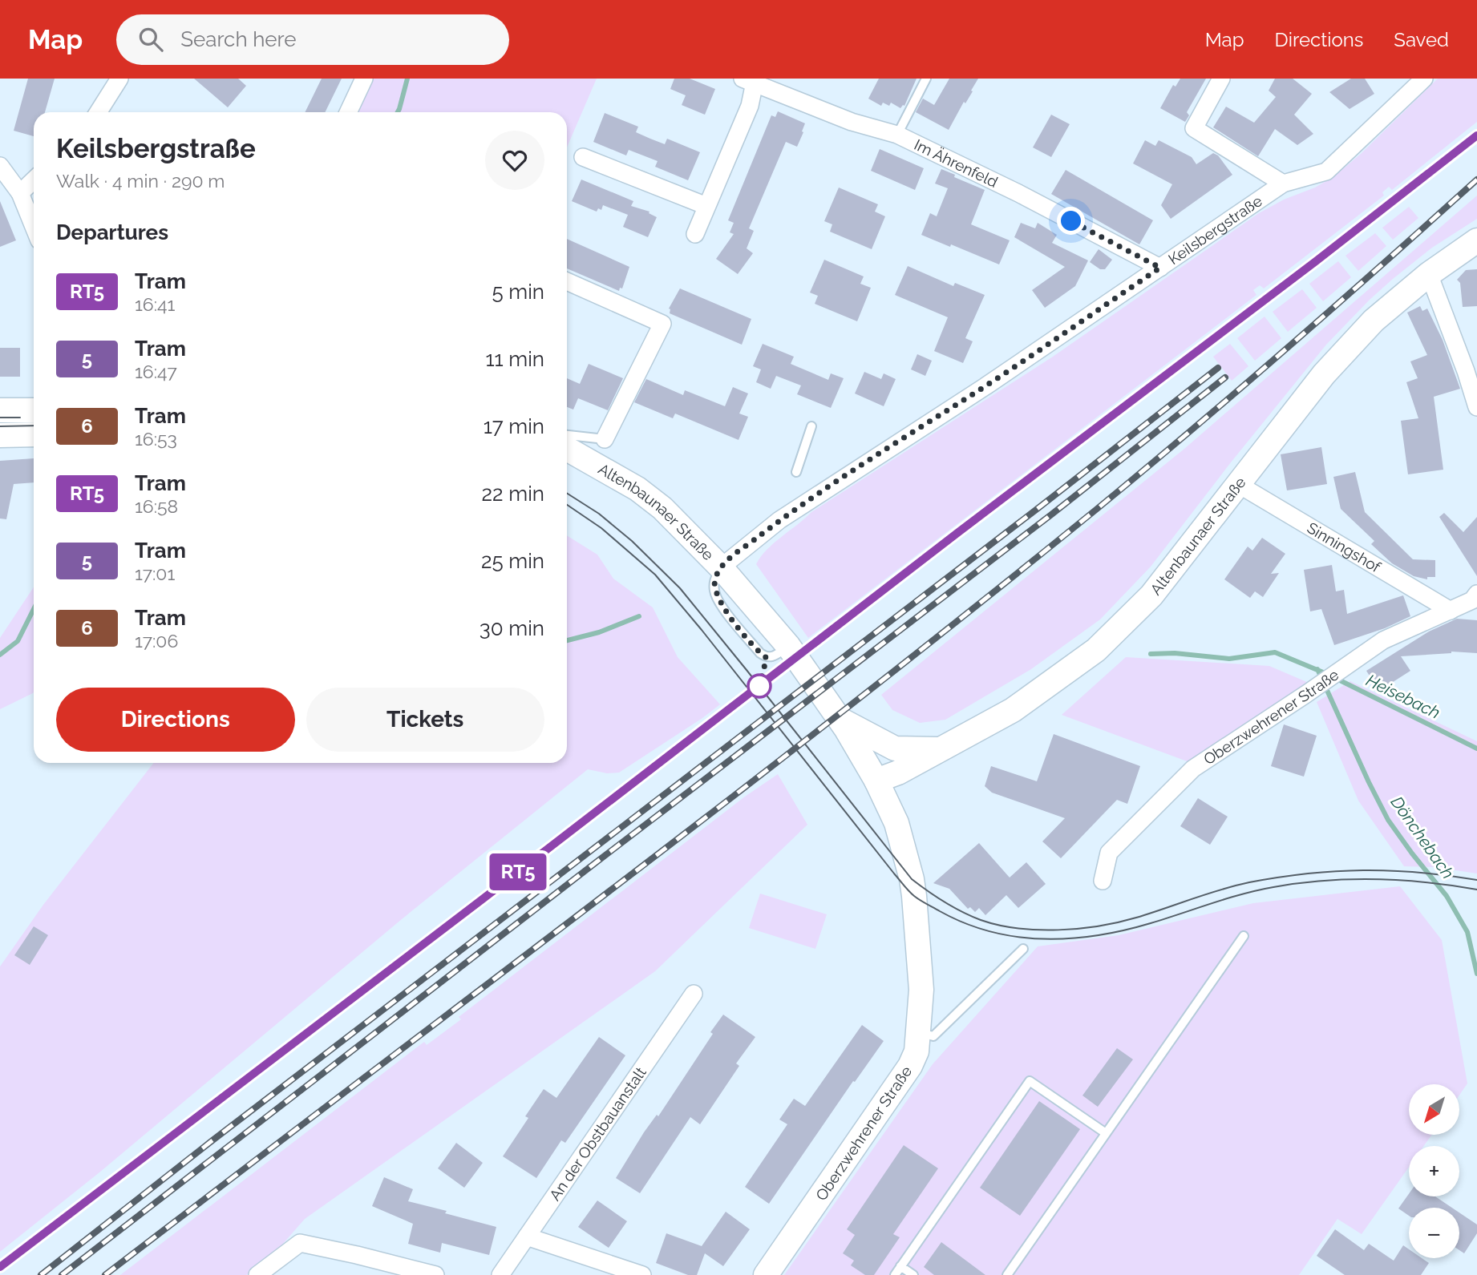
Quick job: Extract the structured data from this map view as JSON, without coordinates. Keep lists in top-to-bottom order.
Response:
{
  "streets": {
    "main road": ["Altenbaunaer Straße", "Oberzwehrener Straße"],
    "street": [
      "Im Ährenfeld",
      "Keilsbergstraße",
      "Sinningshof",
      "An der Obstbauanstalt"
    ]
  },
  "crossings": [
    ["Im Ährenfeld", "Keilsbergstraße"],
    ["Keilsbergstraße", "Altenbaunaer Straße"],
    ["Altenbaunaer Straße", "Sinningshof"],
    ["Altenbaunaer Straße", "Oberzwehrener Straße"],
    ["Sinningshof", "Oberzwehrener Straße"]
  ],
  "water": ["Heisebach", "Dönchebach"],
  "lines": ["tram line RT5"],
  "north": "bottom left",
  "page": {
    "header": "Map",
    "search": "Search here",
    "nav": ["Map", "Directions", "Saved"],
    "on_map": "RT5",
    "heading": [
      ["Keilsbergstraße", "Walk · 4 min · 290 m"],
      "Departures"
    ],
    "list": [
      {
        "mark": "RT5",
        "name": "Tram",
        "note": "16:41",
        "value": "5 min"
      },
      {
        "mark": "5",
        "name": "Tram",
        "note": "16:47",
        "value": "11 min"
      },
      {
        "mark": "6",
        "name": "Tram",
        "note": "16:53",
        "value": "17 min"
      },
      {
        "mark": "RT5",
        "name": "Tram",
        "note": "16:58",
        "value": "22 min"
      },
      {
        "mark": "5",
        "name": "Tram",
        "note": "17:01",
        "value": "25 min"
      },
      {
        "mark": "6",
        "name": "Tram",
        "note": "17:06",
        "value": "30 min"
      }
    ],
    "buttons": ["Directions", "Tickets"],
    "map_buttons": ["+", "−"]
  }
}
